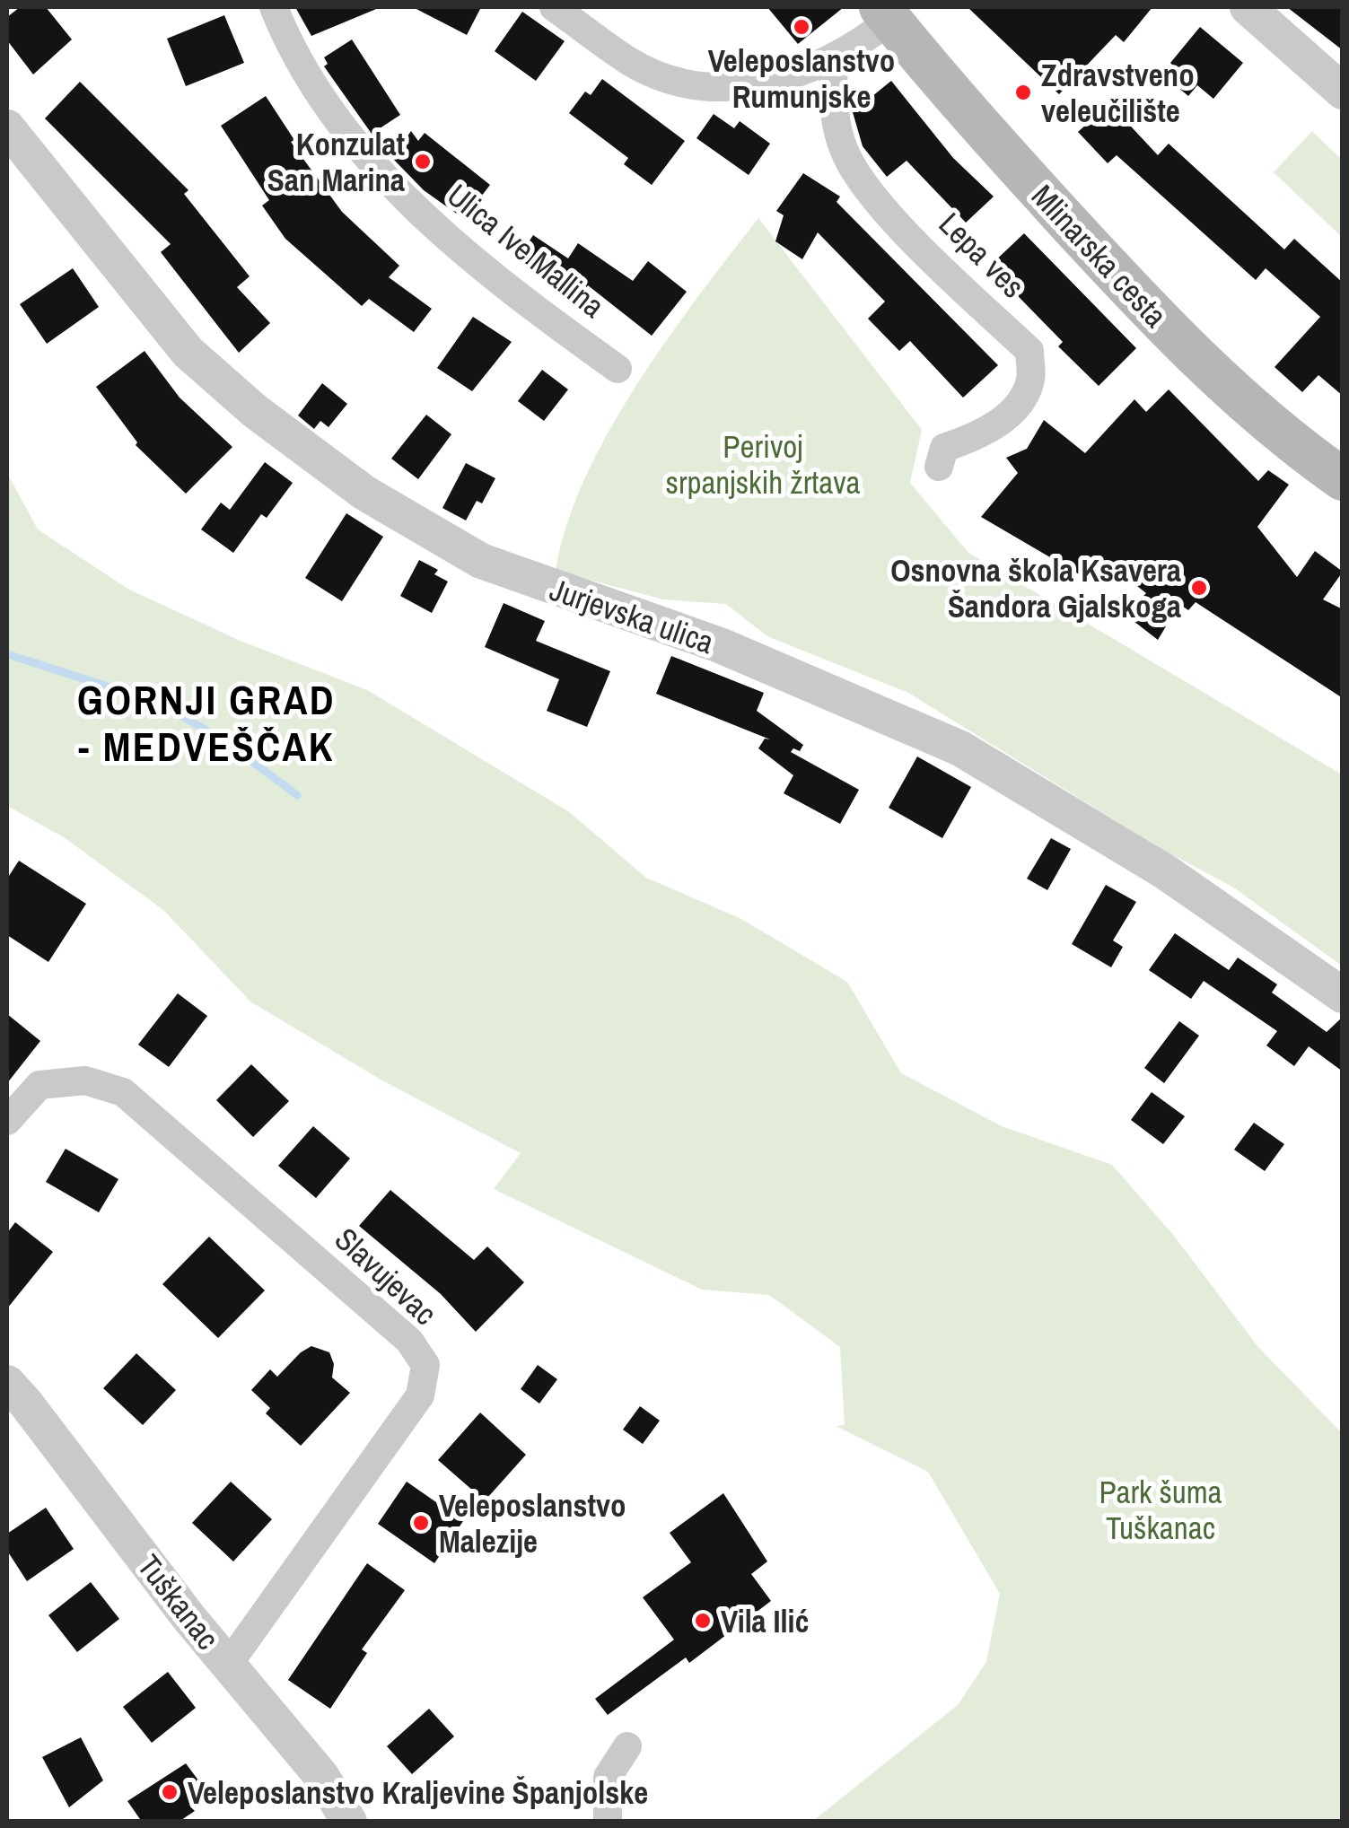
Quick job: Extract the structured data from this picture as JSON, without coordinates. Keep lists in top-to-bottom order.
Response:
{
  "streets": {
    "main road": ["Mlinarska cesta"],
    "street": [
      "Ulica Ive Mallina",
      "Lepa ves",
      "Jurjevska ulica",
      "Slavujevac",
      "Tuškanac"
    ]
  },
  "crossings": [
    ["Slavujevac", "Tuškanac"]
  ],
  "districts": ["GORNJI GRAD - MEDVEŠČAK"],
  "parks": ["Perivoj srpanjskih žrtava", "Park šuma Tuškanac"],
  "places": [
    "Veleposlanstvo Rumunjske",
    "Zdravstveno veleučilište",
    "Konzulat San Marina",
    "Osnovna škola Ksavera Šandora Gjalskoga",
    "Veleposlanstvo Malezije",
    "Vila Ilić",
    "Veleposlanstvo Kraljevine Španjolske"
  ]
}
